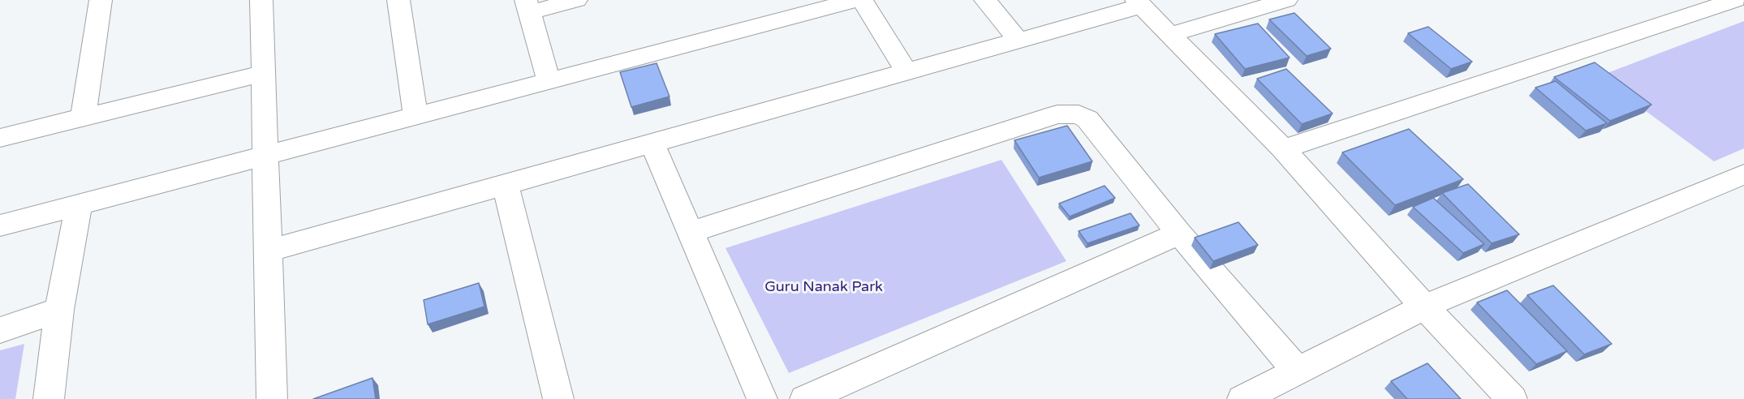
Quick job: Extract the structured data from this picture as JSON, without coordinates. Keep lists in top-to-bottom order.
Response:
{
  "parks": ["Guru Nanak Park"]
}
